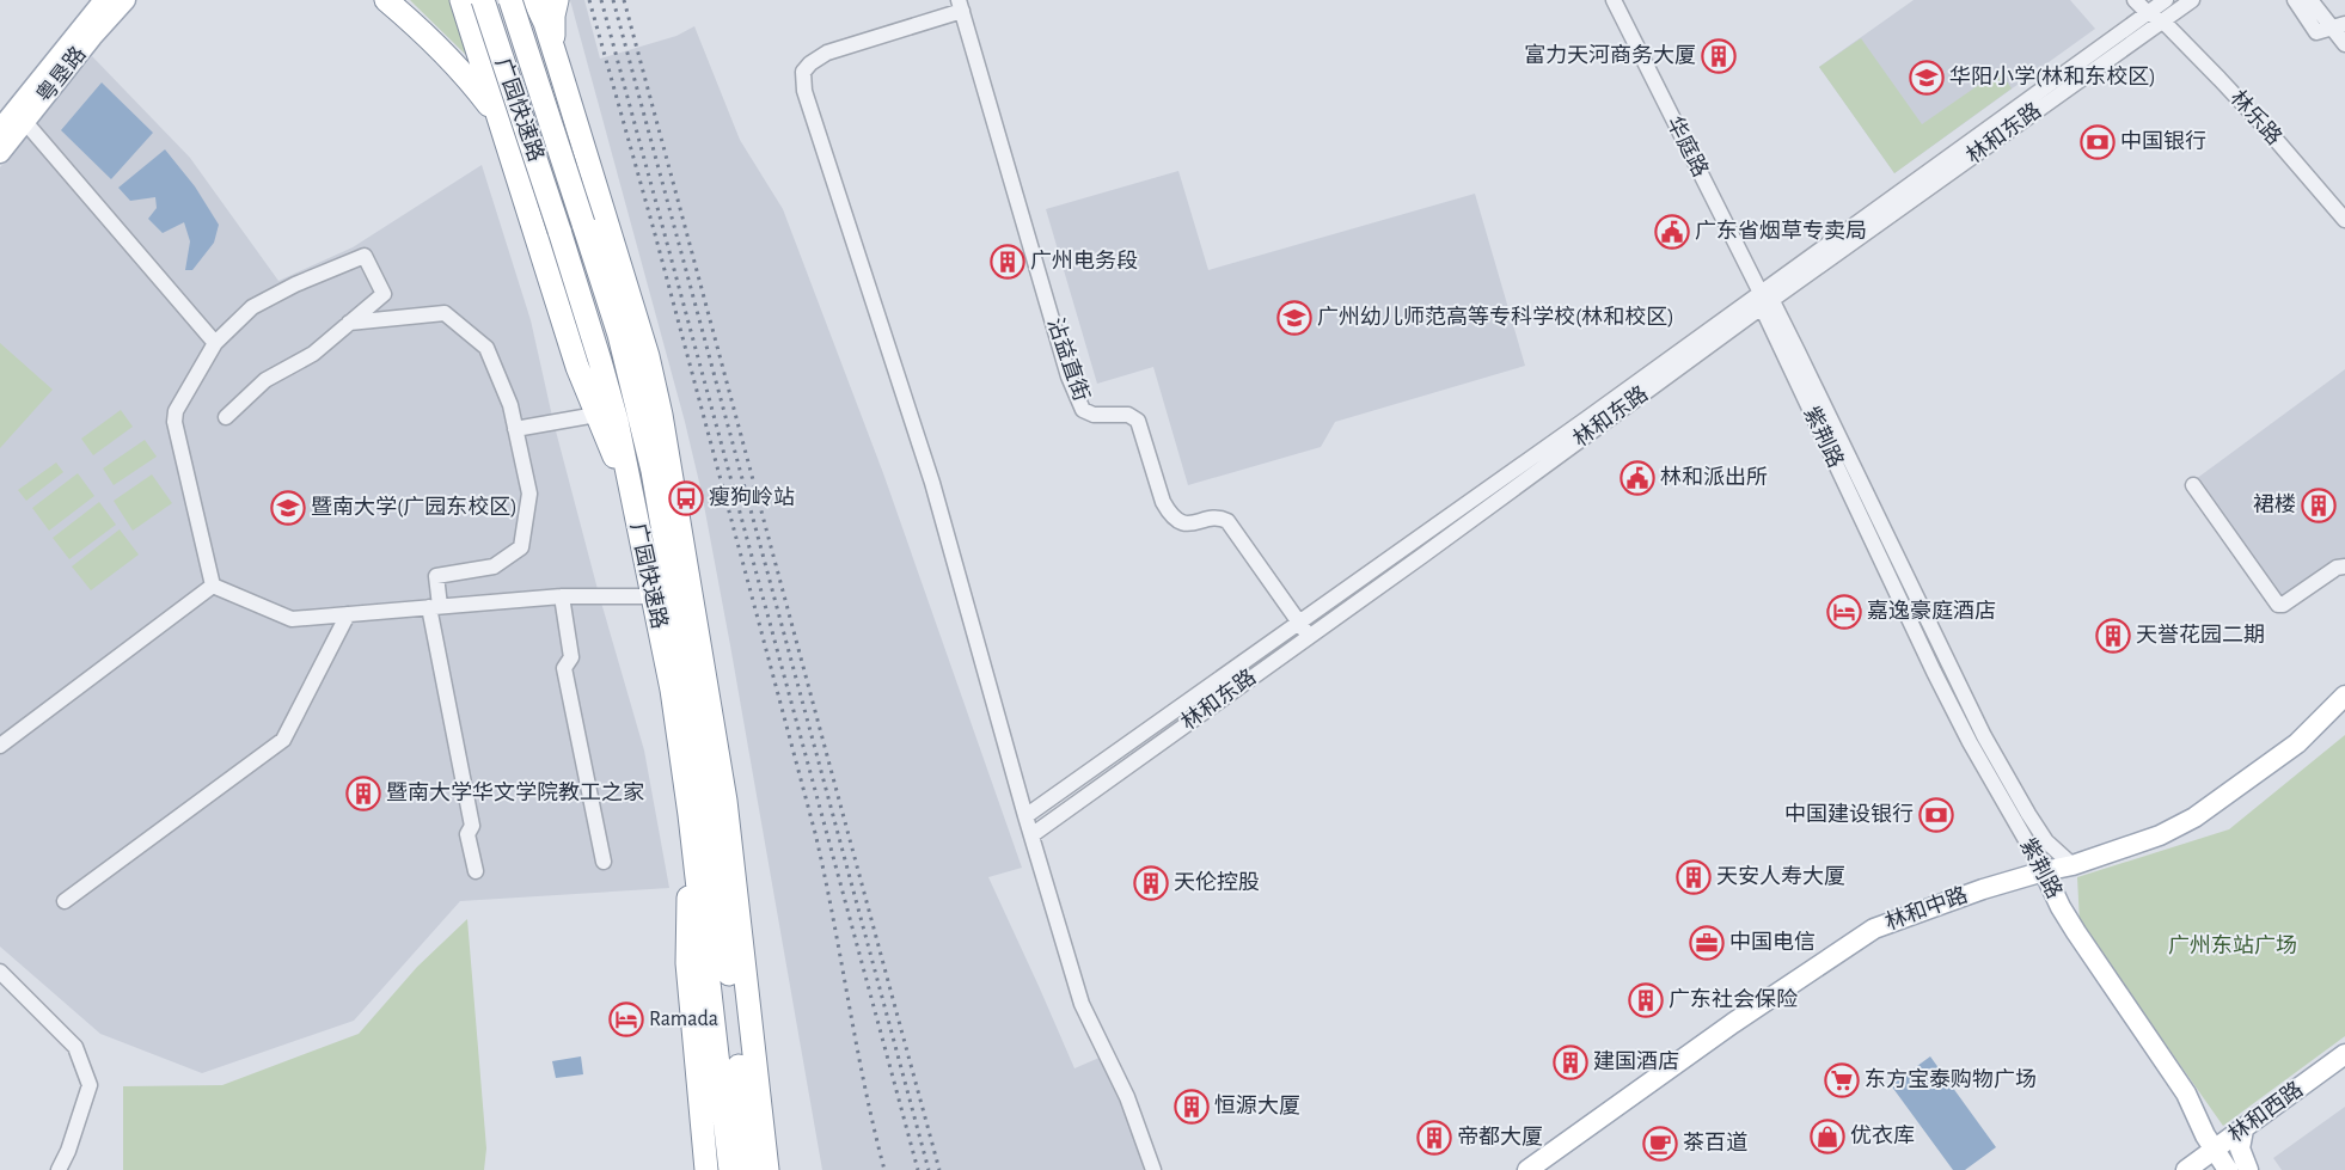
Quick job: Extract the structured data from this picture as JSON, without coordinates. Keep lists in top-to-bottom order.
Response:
{
  "streets": {
    "highway": ["广园快速路"],
    "main road": [
      "粤垦路",
      "紫荆路",
      "林和中路",
      "林和西路"
    ],
    "street": [
      "林乐路",
      "林和东路",
      "华庭路",
      "沾益直街"
    ]
  },
  "crossings": [
    ["林乐路", "林和东路"],
    ["林和东路", "华庭路"],
    ["林和东路", "沾益直街"],
    ["林和东路", "紫荆路"],
    ["华庭路", "紫荆路"],
    ["紫荆路", "林和中路"],
    ["紫荆路", "林和西路"]
  ],
  "parks": ["广州东站广场"],
  "places": {
    "building": [
      "富力天河商务大厦",
      "广州电务段",
      "裙楼",
      "天誉花园二期",
      "暨南大学华文学院教工之家",
      "天安人寿大厦",
      "天伦控股",
      "广东社会保险",
      "建国酒店",
      "恒源大厦",
      "帝都大厦"
    ],
    "school or university": ["华阳小学(林和东校区)", "广州幼儿师范高等专科学校(林和校区)", "暨南大学(广园东校区)"],
    "bank": ["中国银行", "中国建设银行"],
    "public building": ["广东省烟草专卖局", "林和派出所"],
    "bus stop": ["瘦狗岭站"],
    "hotel": ["嘉逸豪庭酒店", "Ramada"],
    "office": ["中国电信"],
    "supermarket": ["东方宝泰购物广场"],
    "shop": ["优衣库"],
    "cafe": ["茶百道"]
  }
}
